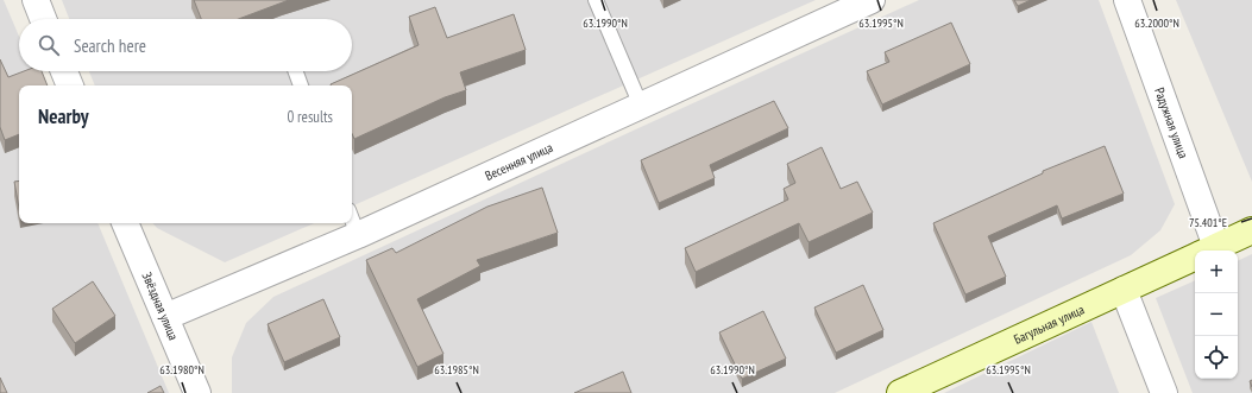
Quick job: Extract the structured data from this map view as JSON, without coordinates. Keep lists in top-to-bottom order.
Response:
{
  "streets": {
    "street": [
      "Радужная улица",
      "Весенняя улица",
      "Звёздная улица",
      "Багульная улица"
    ]
  },
  "crossings": [
    ["Весенняя улица", "Звёздная улица"]
  ],
  "page": {
    "search": "Search here",
    "heading": ["Nearby", "0 results"],
    "map_buttons": ["+", "−"]
  },
  "coordinates": [
    "63.1990°N",
    "63.1995°N",
    "63.2000°N",
    "75.401°E",
    "63.1980°N",
    "63.1985°N"
  ]
}
